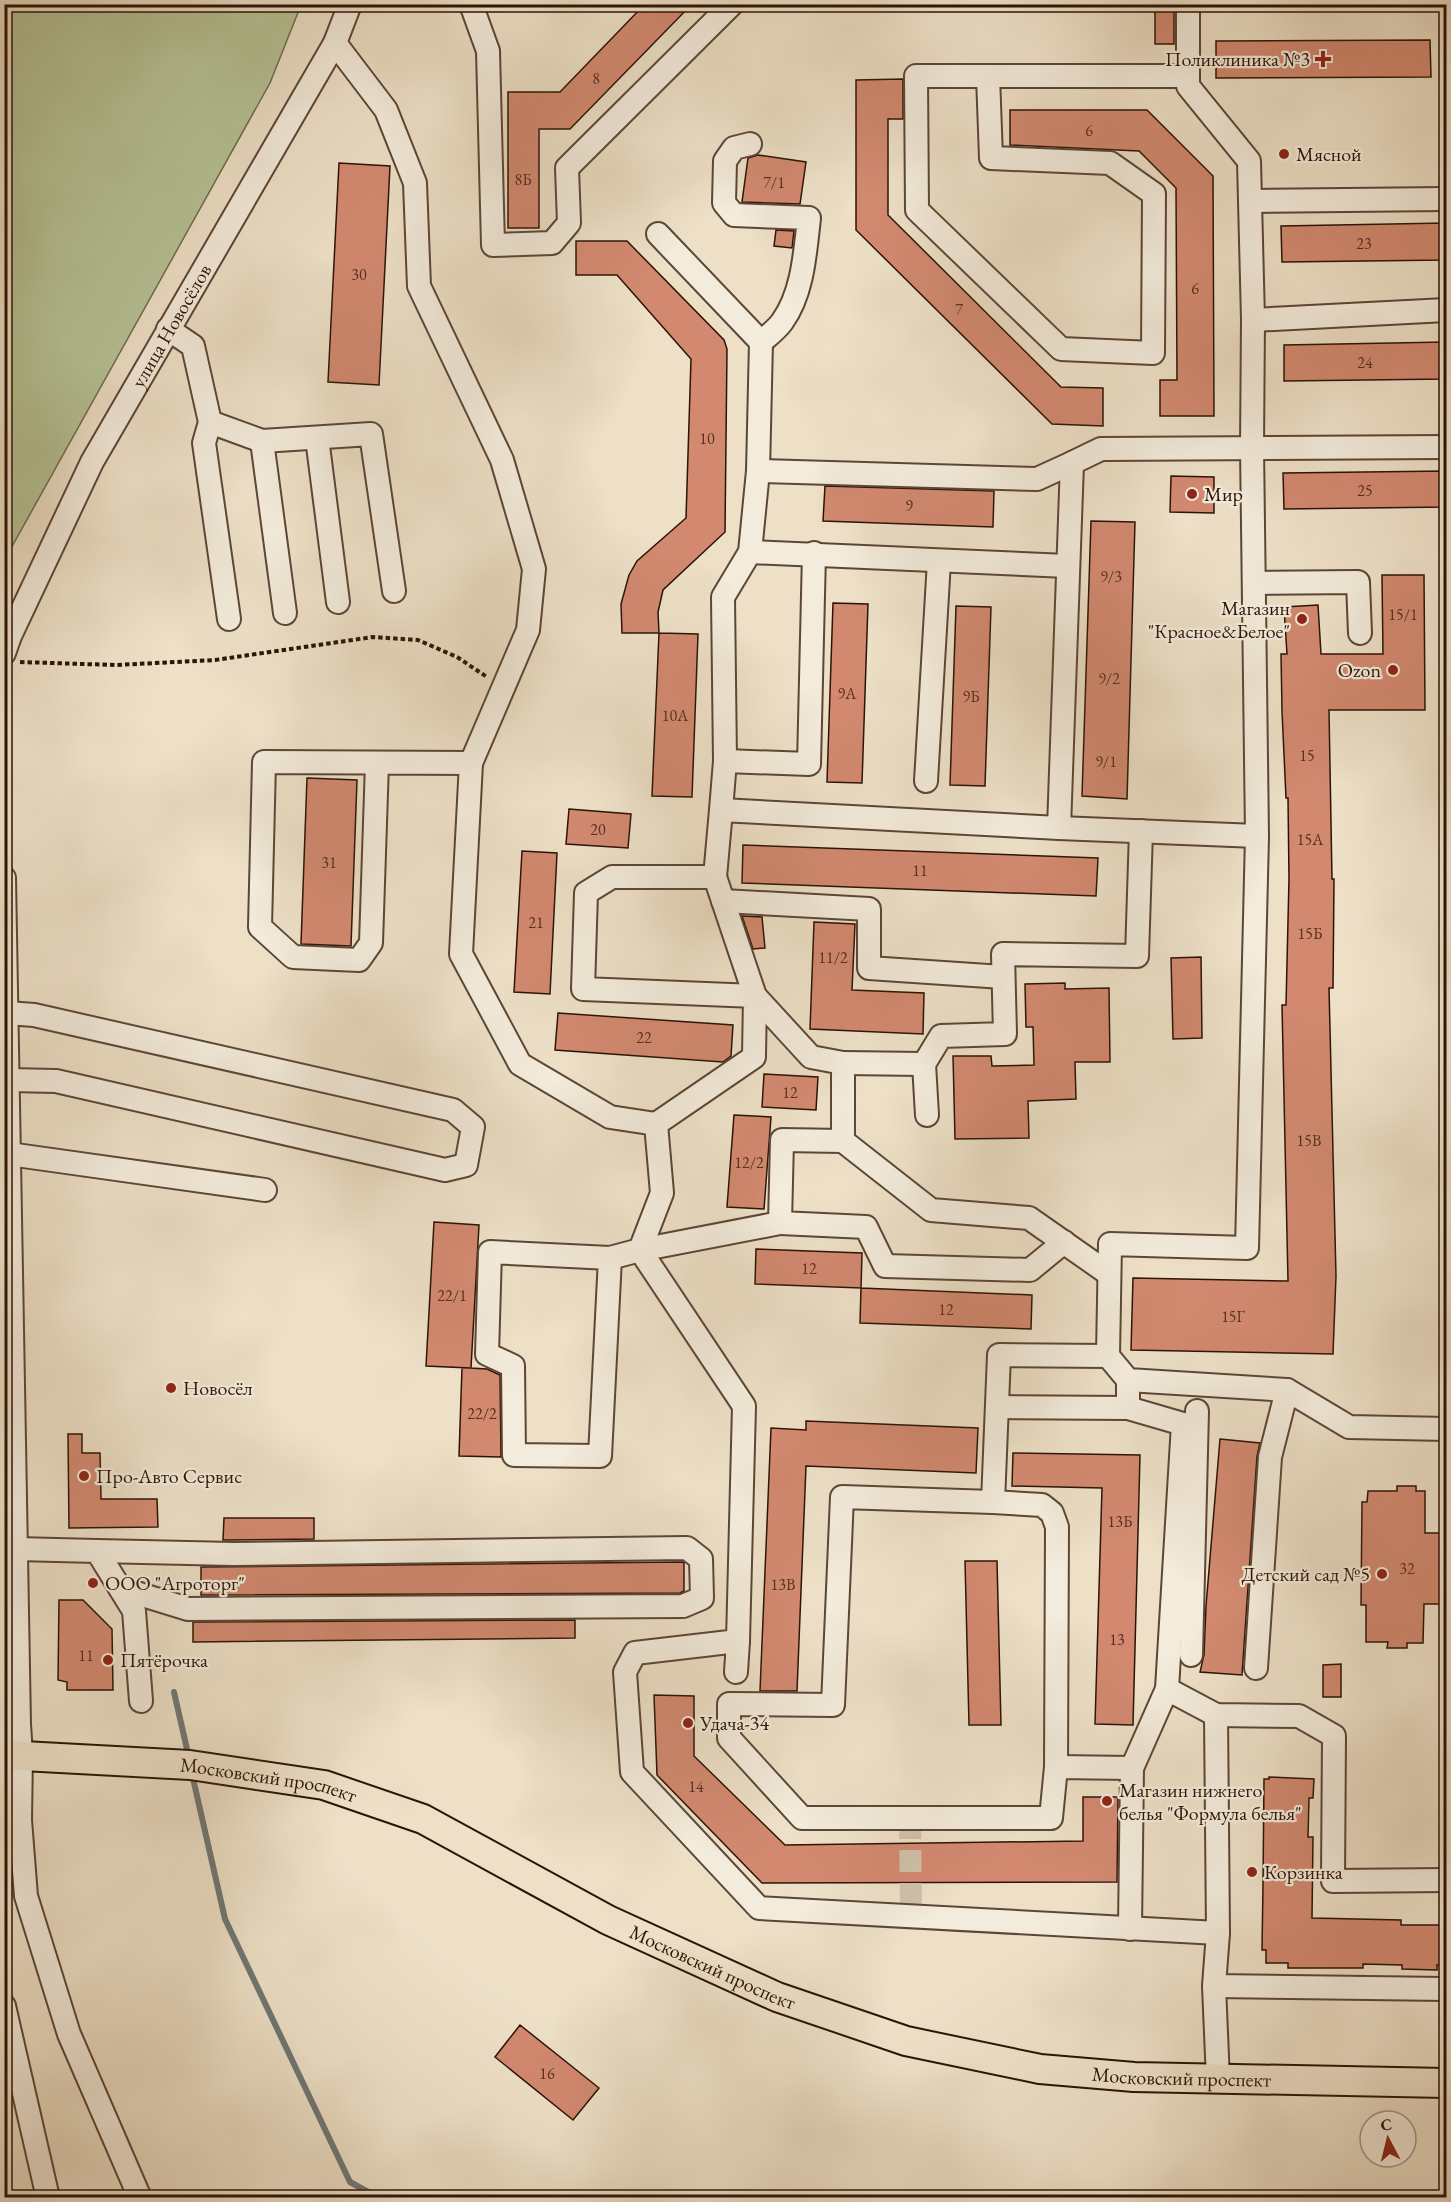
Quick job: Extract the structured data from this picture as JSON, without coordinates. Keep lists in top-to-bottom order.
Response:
{
  "streets": {
    "main road": ["Московский проспект"],
    "street": ["улица Новосёлов"]
  },
  "places": {
    "health": ["Поликлиника №3"],
    "other": [
      "Мясной",
      "Мир",
      "Магазин \"Красное&Белое\"",
      "Ozon",
      "Новосёл",
      "Про-Авто Сервис",
      "Детский сад №5",
      "ООО \"Агроторг\"",
      "Пятёрочка",
      "Удача-34",
      "Магазин нижнего белья \"Формула белья\"",
      "Корзинка"
    ]
  },
  "house_numbers": [
    "8",
    "6",
    "8Б",
    "7/1",
    "23",
    "30",
    "6",
    "7",
    "24",
    "10",
    "25",
    "9",
    "9/3",
    "15/1",
    "9/2",
    "9А",
    "9Б",
    "10А",
    "15",
    "9/1",
    "20",
    "15А",
    "31",
    "11",
    "21",
    "15Б",
    "11/2",
    "22",
    "12",
    "15В",
    "12/2",
    "12",
    "22/1",
    "12",
    "15Г",
    "22/2",
    "13Б",
    "32",
    "13В",
    "13",
    "11",
    "14",
    "16"
  ],
  "north": "top"
}
